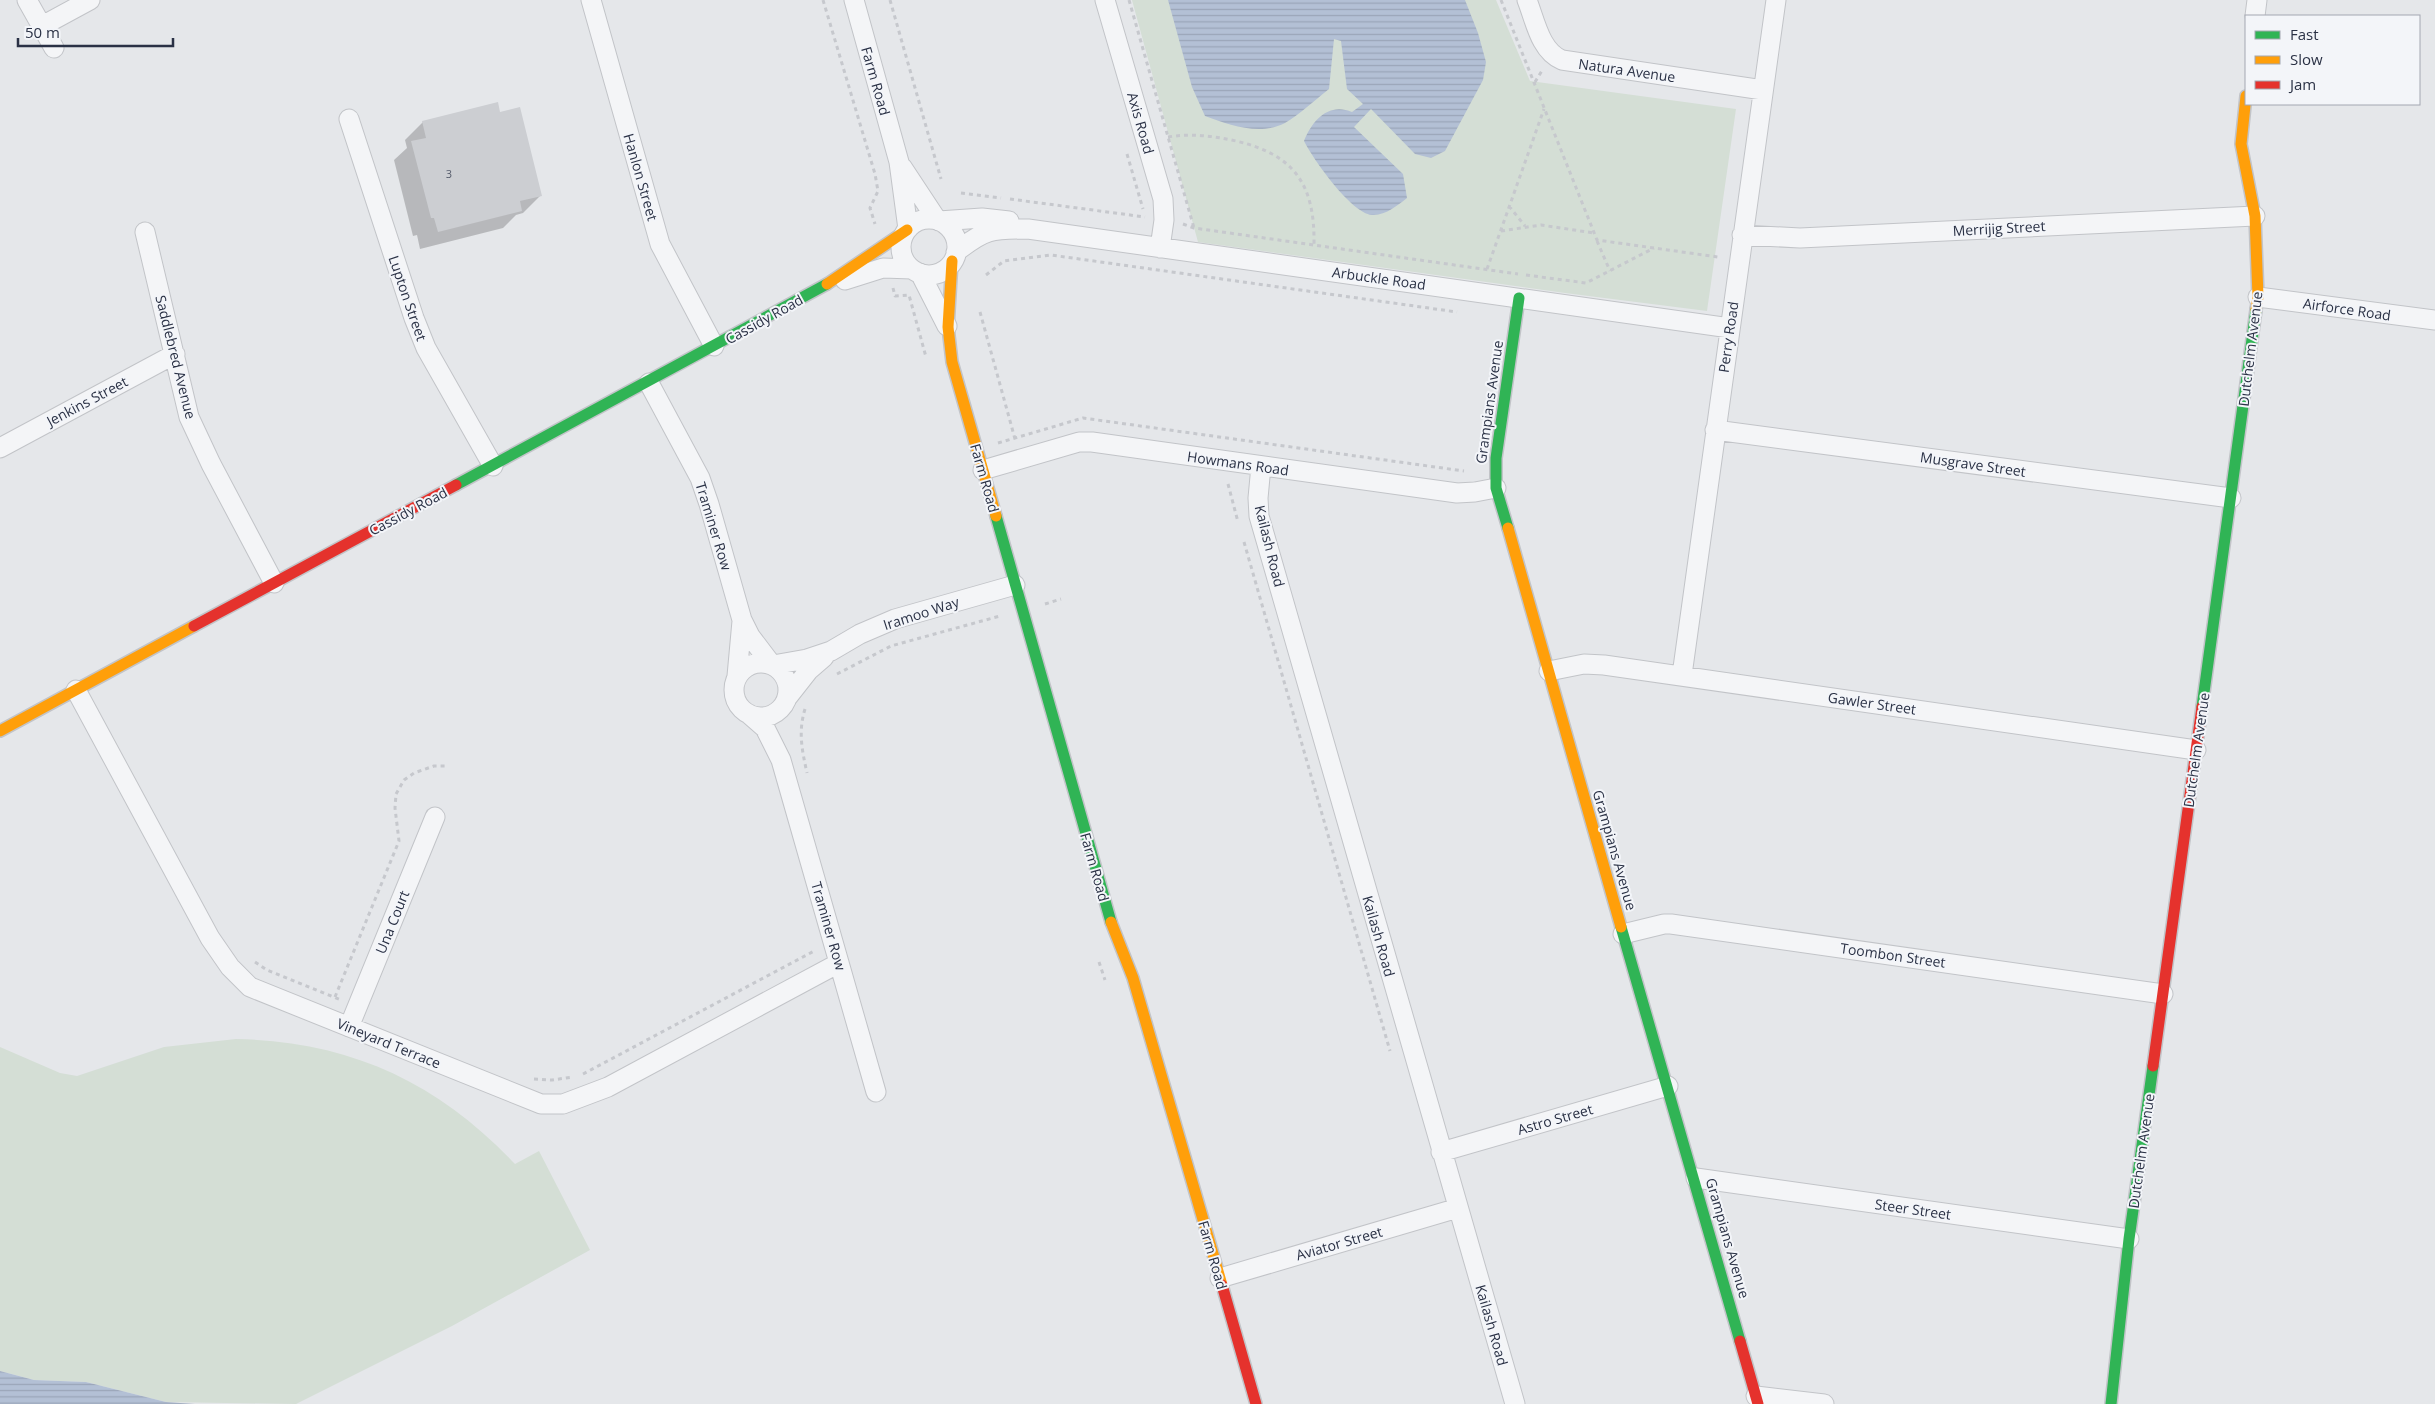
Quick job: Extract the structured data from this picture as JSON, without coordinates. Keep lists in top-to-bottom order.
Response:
{
  "streets": {
    "street": [
      "Natura Avenue",
      "Farm Road",
      "Axis Road",
      "Hanlon Street",
      "Merrijig Street",
      "Arbuckle Road",
      "Lupton Street",
      "Airforce Road",
      "Cassidy Road",
      "Perry Road",
      "Dutchelm Avenue",
      "Saddlebred Avenue",
      "Jenkins Street",
      "Grampians Avenue",
      "Howmans Road",
      "Musgrave Street",
      "Traminer Row",
      "Kailash Road",
      "Iramoo Way",
      "Gawler Street",
      "Una Court",
      "Toombon Street",
      "Vineyard Terrace",
      "Astro Street",
      "Steer Street",
      "Aviator Street"
    ]
  },
  "crossings": [
    ["Natura Avenue", "Perry Road"],
    ["Farm Road", "Arbuckle Road"],
    ["Farm Road", "Cassidy Road"],
    ["Farm Road", "Howmans Road"],
    ["Farm Road", "Iramoo Way"],
    ["Farm Road", "Aviator Street"],
    ["Axis Road", "Arbuckle Road"],
    ["Hanlon Street", "Cassidy Road"],
    ["Merrijig Street", "Perry Road"],
    ["Merrijig Street", "Dutchelm Avenue"],
    ["Arbuckle Road", "Cassidy Road"],
    ["Arbuckle Road", "Perry Road"],
    ["Arbuckle Road", "Grampians Avenue"],
    ["Lupton Street", "Cassidy Road"],
    ["Airforce Road", "Dutchelm Avenue"],
    ["Cassidy Road", "Saddlebred Avenue"],
    ["Cassidy Road", "Traminer Row"],
    ["Cassidy Road", "Vineyard Terrace"],
    ["Perry Road", "Musgrave Street"],
    ["Perry Road", "Gawler Street"],
    ["Dutchelm Avenue", "Musgrave Street"],
    ["Dutchelm Avenue", "Gawler Street"],
    ["Dutchelm Avenue", "Toombon Street"],
    ["Dutchelm Avenue", "Steer Street"],
    ["Saddlebred Avenue", "Jenkins Street"],
    ["Grampians Avenue", "Howmans Road"],
    ["Grampians Avenue", "Gawler Street"],
    ["Grampians Avenue", "Toombon Street"],
    ["Grampians Avenue", "Astro Street"],
    ["Grampians Avenue", "Steer Street"],
    ["Howmans Road", "Kailash Road"],
    ["Traminer Row", "Iramoo Way"],
    ["Traminer Row", "Vineyard Terrace"],
    ["Kailash Road", "Astro Street"],
    ["Kailash Road", "Aviator Street"],
    ["Una Court", "Vineyard Terrace"]
  ],
  "house_numbers": ["3"],
  "legend": ["Fast", "Slow", "Jam"],
  "scale_bar": "50 m"
}
